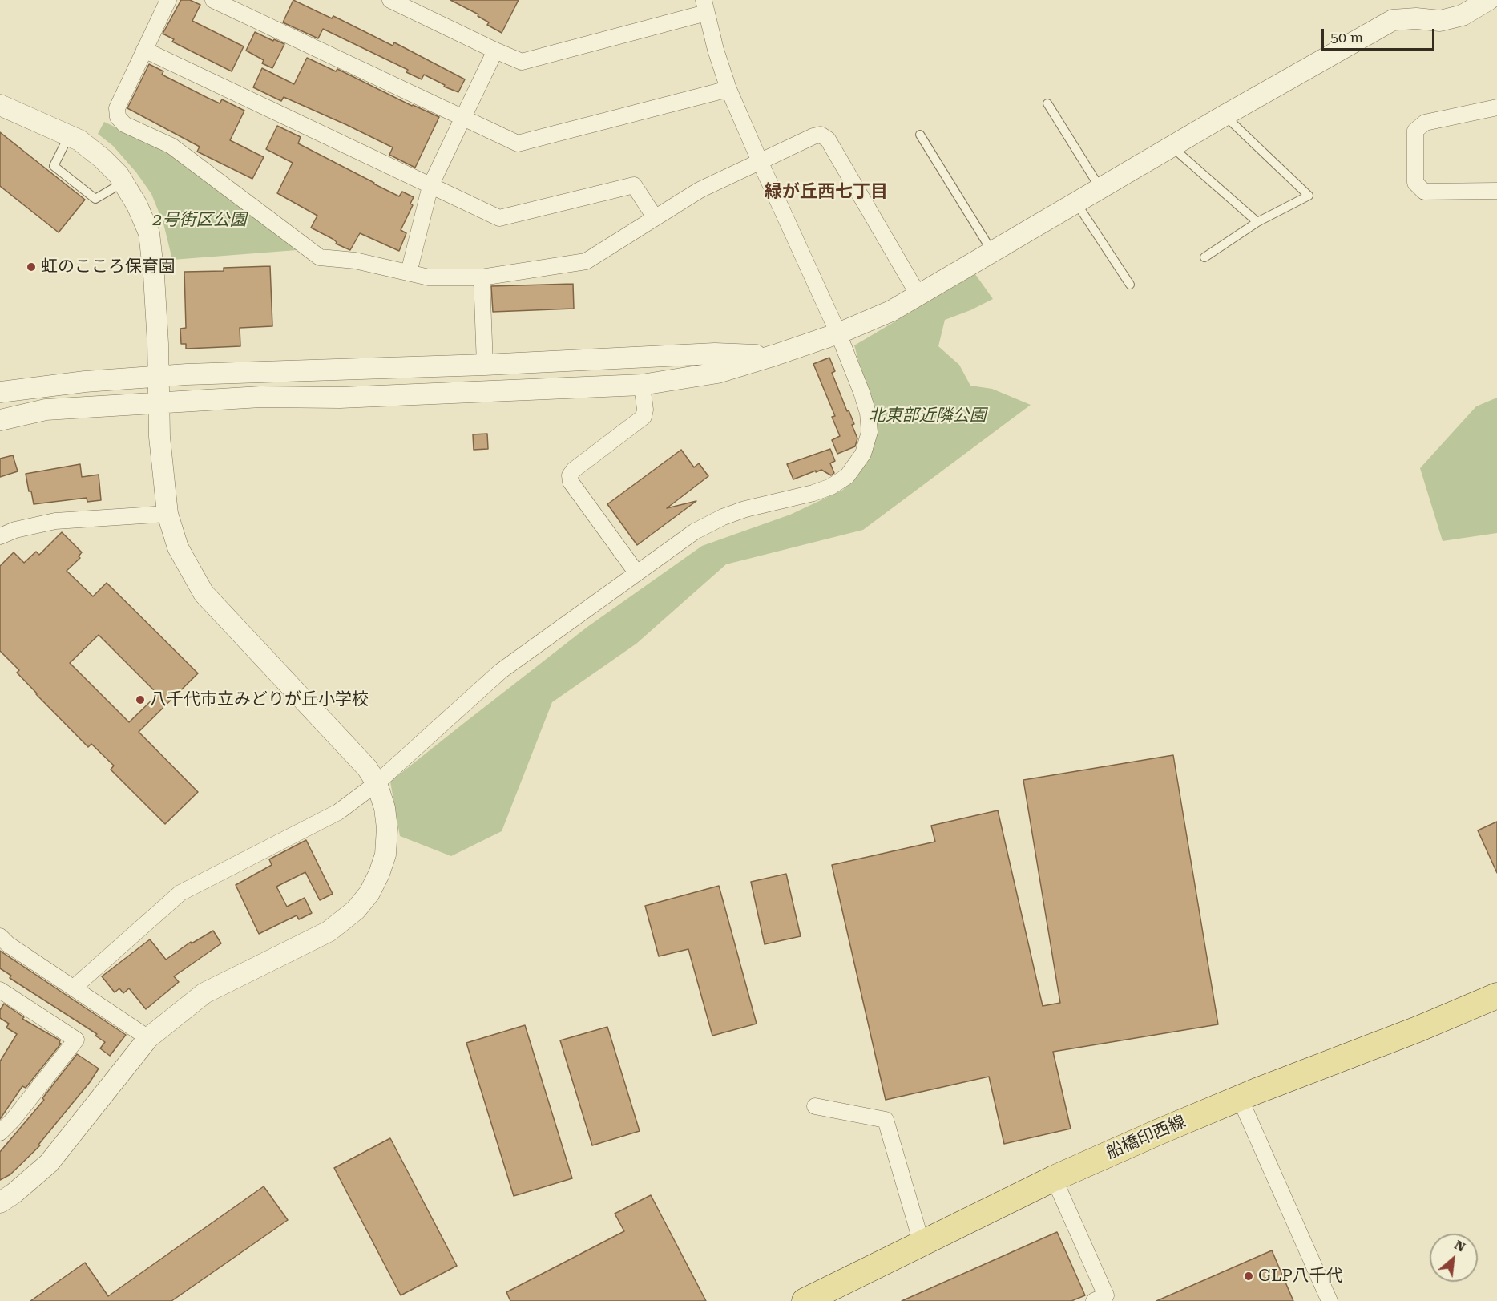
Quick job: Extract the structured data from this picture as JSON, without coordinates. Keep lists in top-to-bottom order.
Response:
{
  "streets": {
    "main road": ["船橋印西線"]
  },
  "districts": ["緑が丘西七丁目"],
  "parks": ["2号街区公園", "北東部近隣公園"],
  "places": ["虹のこころ保育園", "八千代市立みどりが丘小学校", "GLP八千代"],
  "scale_bar": "50 m",
  "north": "top right"
}
